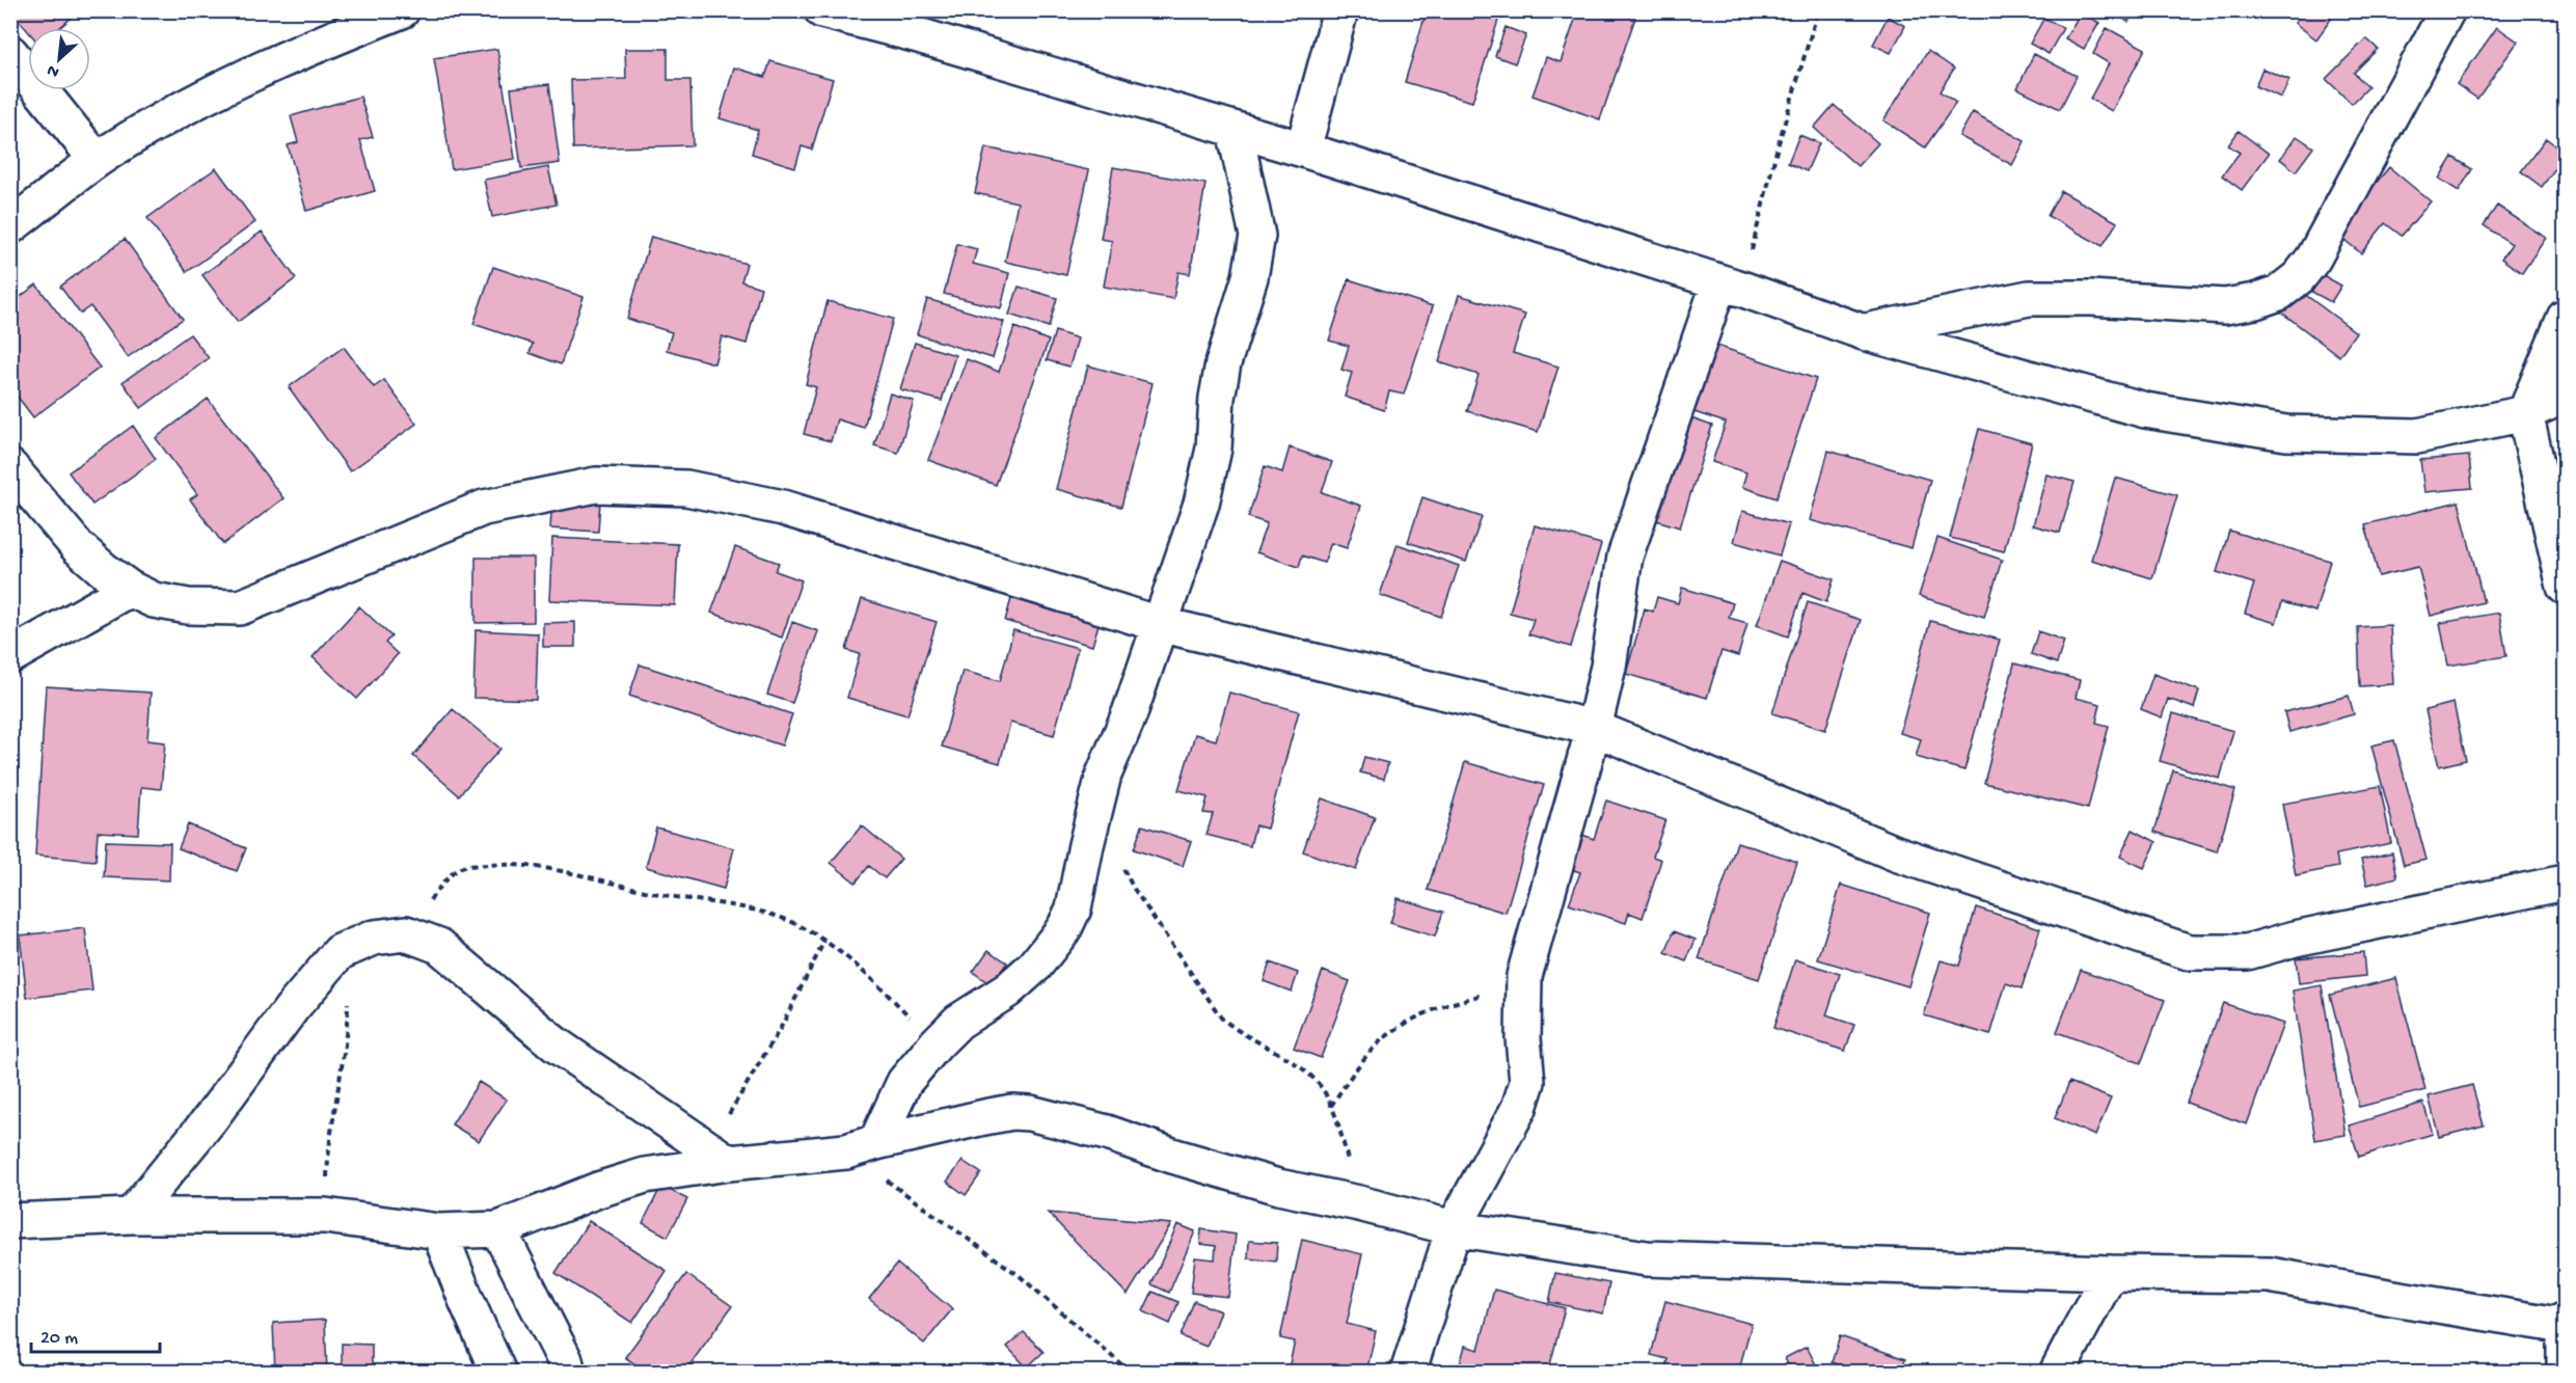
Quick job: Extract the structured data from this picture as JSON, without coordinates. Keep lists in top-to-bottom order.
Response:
{
  "scale_bar": "20 m",
  "north": "bottom left"
}
